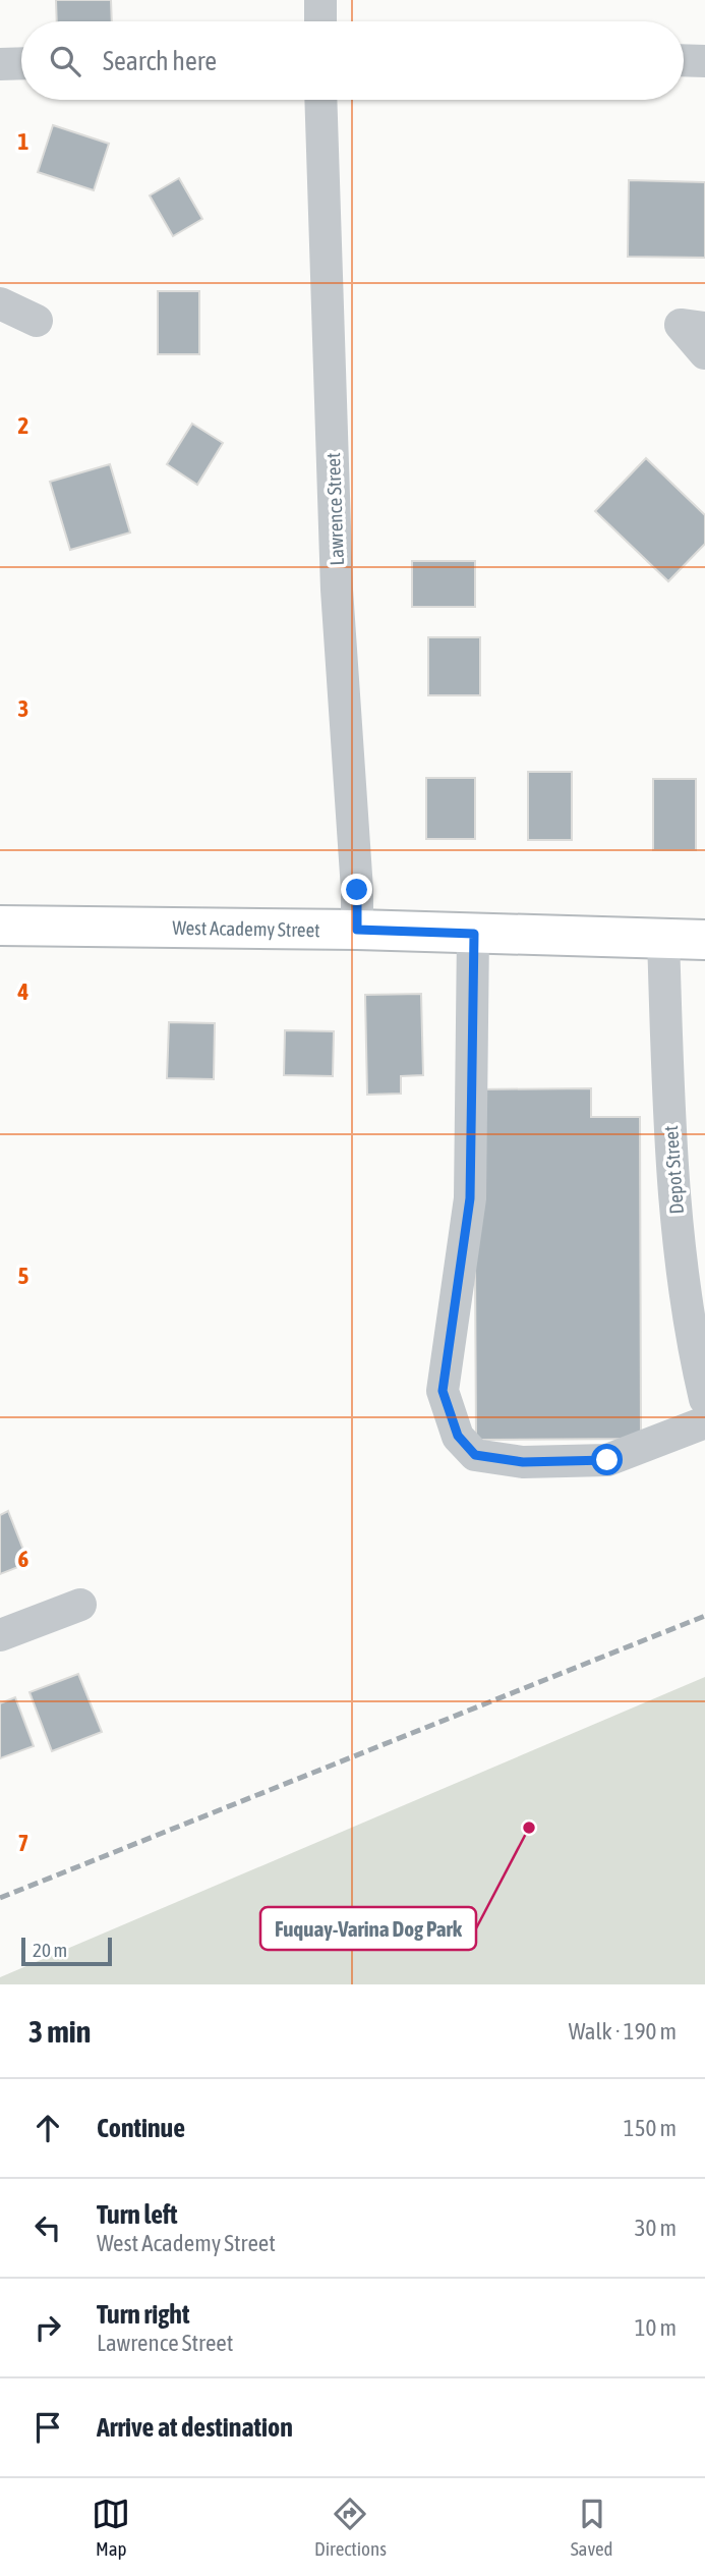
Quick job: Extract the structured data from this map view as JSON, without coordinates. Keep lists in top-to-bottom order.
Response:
{
  "streets": {
    "main road": ["West Academy Street"],
    "street": ["Lawrence Street", "Depot Street"]
  },
  "crossings": [
    ["Lawrence Street", "West Academy Street"],
    ["West Academy Street", "Depot Street"]
  ],
  "places": ["Fuquay-Varina Dog Park"],
  "scale_bar": "20 m",
  "page": {
    "search": "Search here",
    "scale": "20 m",
    "heading": ["3 min", "Walk · 190 m"],
    "list": [
      ["Continue", "150 m"],
      ["Turn left", "West Academy Street", "30 m"],
      ["Turn right", "Lawrence Street", "10 m"],
      "Arrive at destination"
    ],
    "nav": ["Map", "Directions", "Saved"]
  },
  "grid": {
    "rows": [
      "1",
      "2",
      "3",
      "4",
      "5",
      "6",
      "7"
    ]
  }
}
